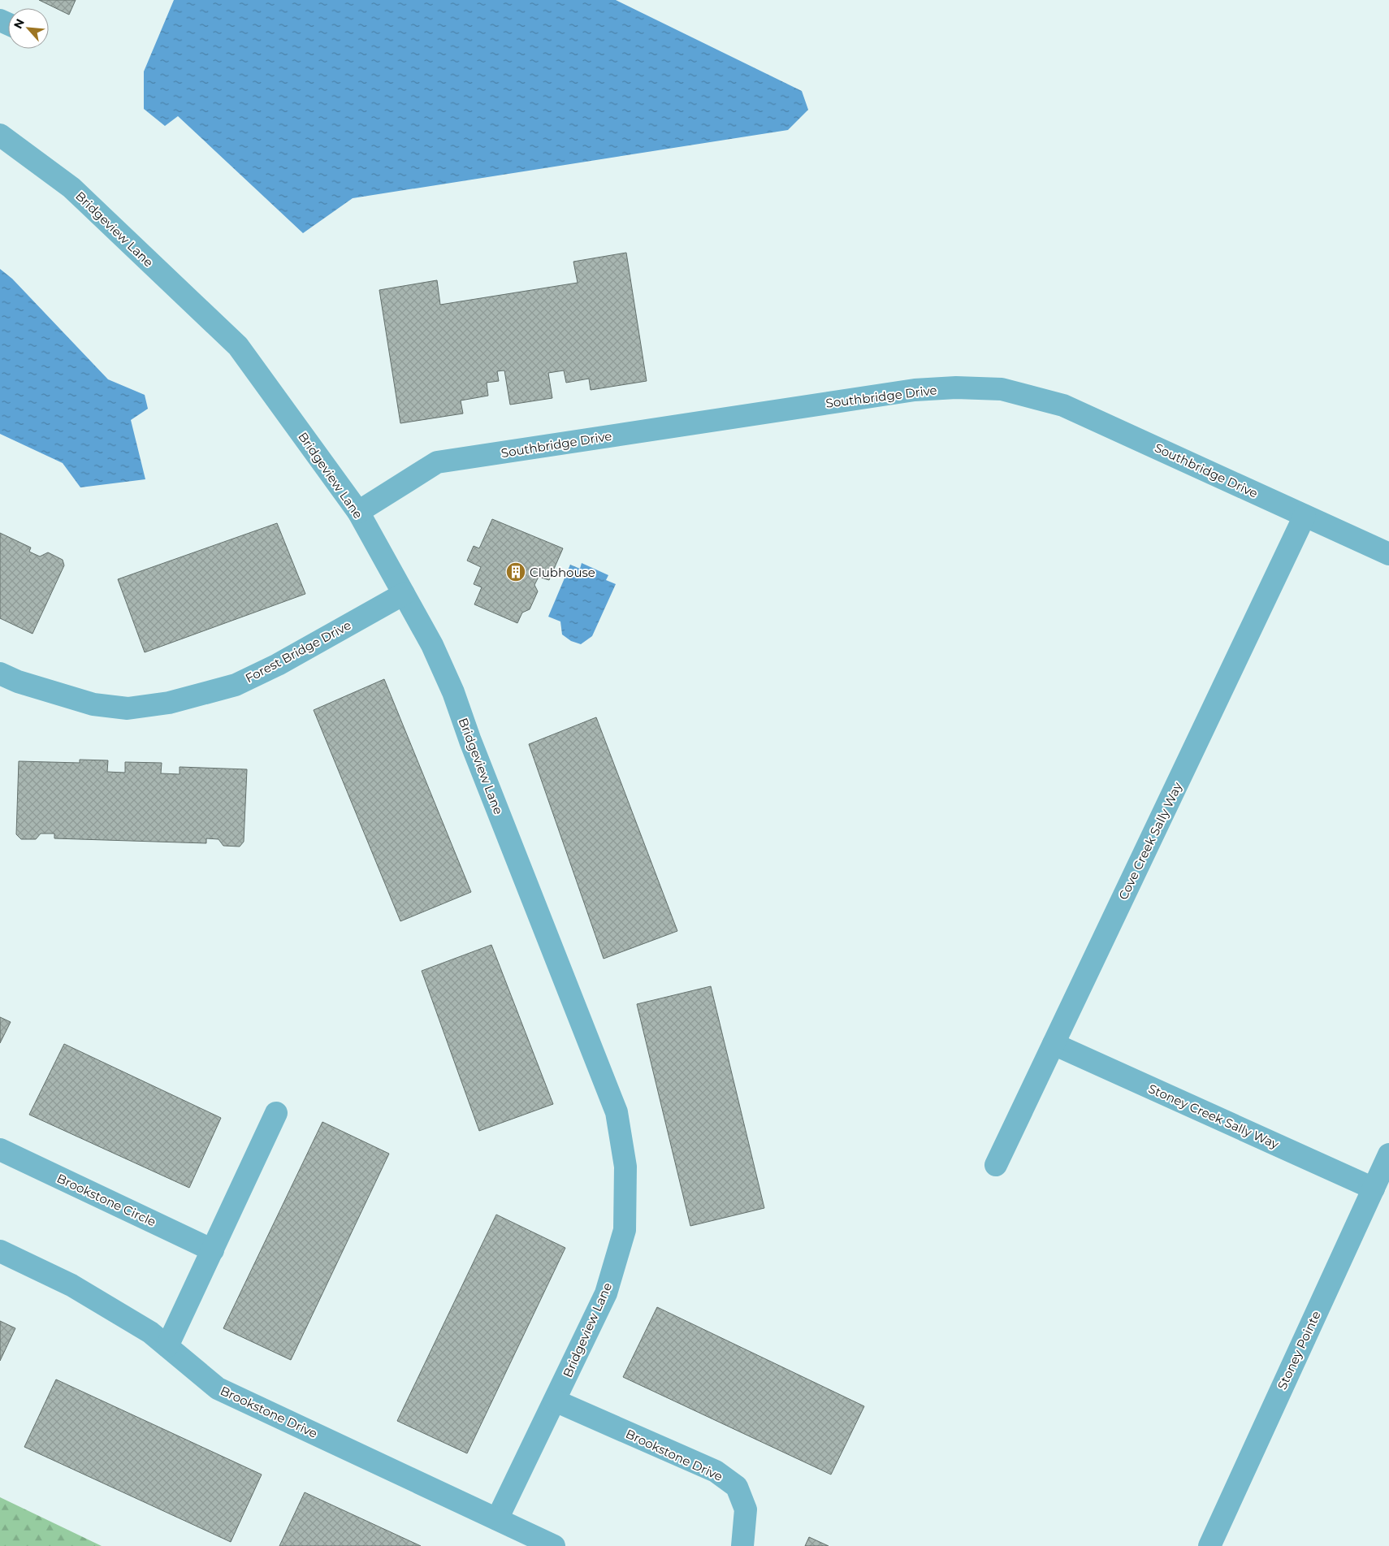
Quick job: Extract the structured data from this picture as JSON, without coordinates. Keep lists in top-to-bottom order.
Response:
{
  "streets": {
    "street": [
      "Bridgeview Lane",
      "Southbridge Drive",
      "Forest Bridge Drive",
      "Cove Creek Sally Way",
      "Stoney Creek Sally Way",
      "Brookstone Circle",
      "Stoney Pointe",
      "Brookstone Drive"
    ]
  },
  "crossings": [
    ["Bridgeview Lane", "Southbridge Drive"],
    ["Bridgeview Lane", "Forest Bridge Drive"],
    ["Bridgeview Lane", "Brookstone Drive"],
    ["Southbridge Drive", "Cove Creek Sally Way"],
    ["Cove Creek Sally Way", "Stoney Creek Sally Way"],
    ["Stoney Creek Sally Way", "Stoney Pointe"]
  ],
  "places": {
    "building": ["Clubhouse"]
  },
  "north": "top left"
}
